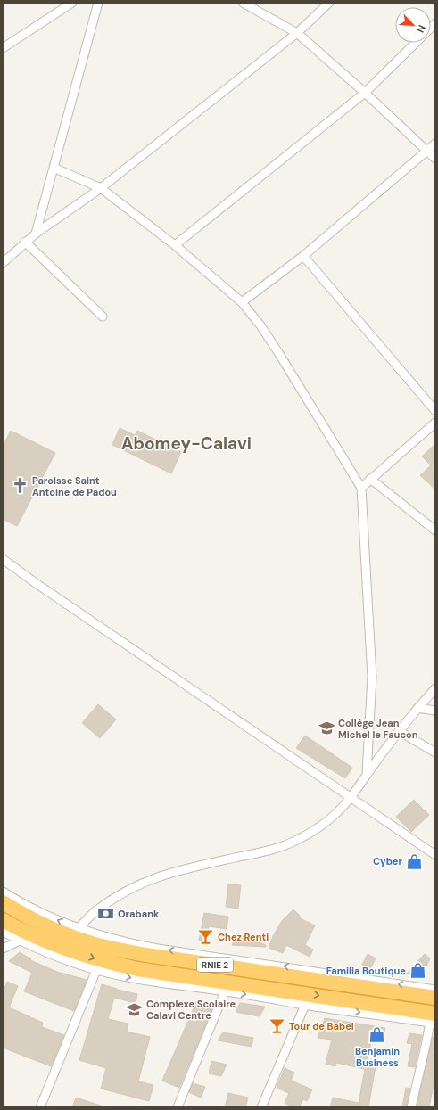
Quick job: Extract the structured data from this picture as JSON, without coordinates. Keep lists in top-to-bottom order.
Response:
{
  "streets": {
    "highway": ["RNIE 2"]
  },
  "districts": ["Abomey-Calavi"],
  "places": {
    "church": ["Paroisse Saint Antoine de Padou"],
    "school or university": ["Collège Jean Michel le Faucon", "Complexe Scolaire Calavi Centre"],
    "shop": ["Cyber", "Familia Boutique", "Benjamin Business"],
    "bank": ["Orabank"],
    "bar": ["Chez Renti", "Tour de Babel"]
  },
  "north": "bottom right"
}
